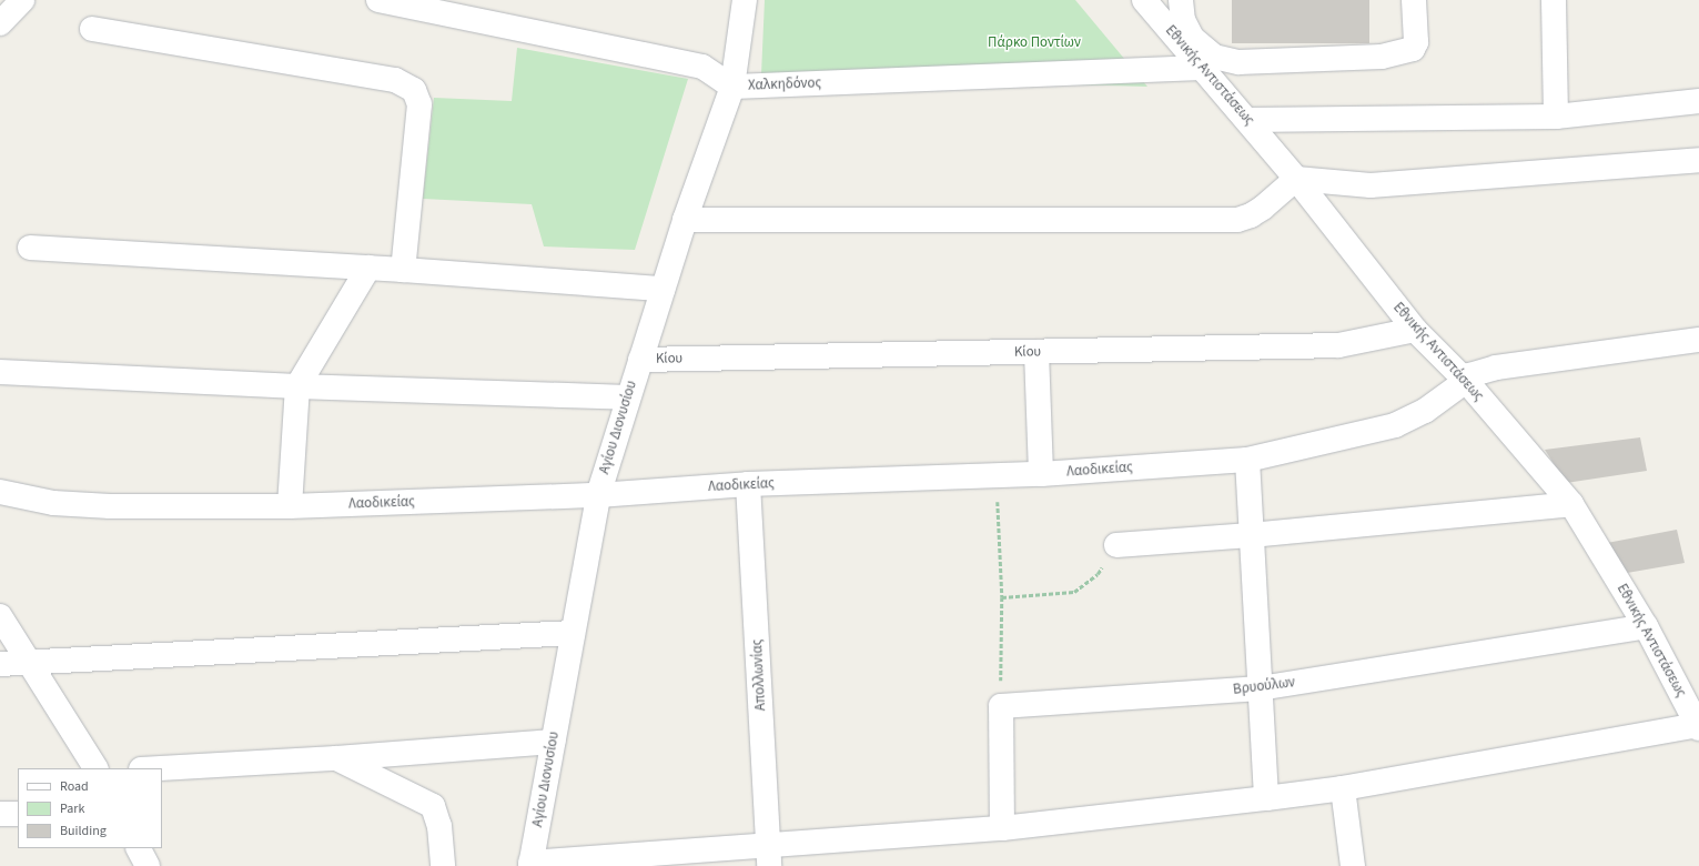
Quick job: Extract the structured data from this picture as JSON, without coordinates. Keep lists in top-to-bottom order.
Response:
{
  "streets": {
    "street": [
      "Εθνικής Αντιστάσεως",
      "Χαλκηδόνος",
      "Κίου",
      "Αγίου Διονυσίου",
      "Λαοδικείας",
      "Απολλωνίας",
      "Βρυούλων"
    ]
  },
  "crossings": [
    ["Εθνικής Αντιστάσεως", "Χαλκηδόνος"],
    ["Εθνικής Αντιστάσεως", "Κίου"],
    ["Εθνικής Αντιστάσεως", "Λαοδικείας"],
    ["Εθνικής Αντιστάσεως", "Βρυούλων"],
    ["Χαλκηδόνος", "Αγίου Διονυσίου"],
    ["Κίου", "Αγίου Διονυσίου"],
    ["Αγίου Διονυσίου", "Λαοδικείας"],
    ["Λαοδικείας", "Απολλωνίας"]
  ],
  "parks": ["Πάρκο Ποντίων"],
  "legend": ["Road", "Park", "Building"]
}
